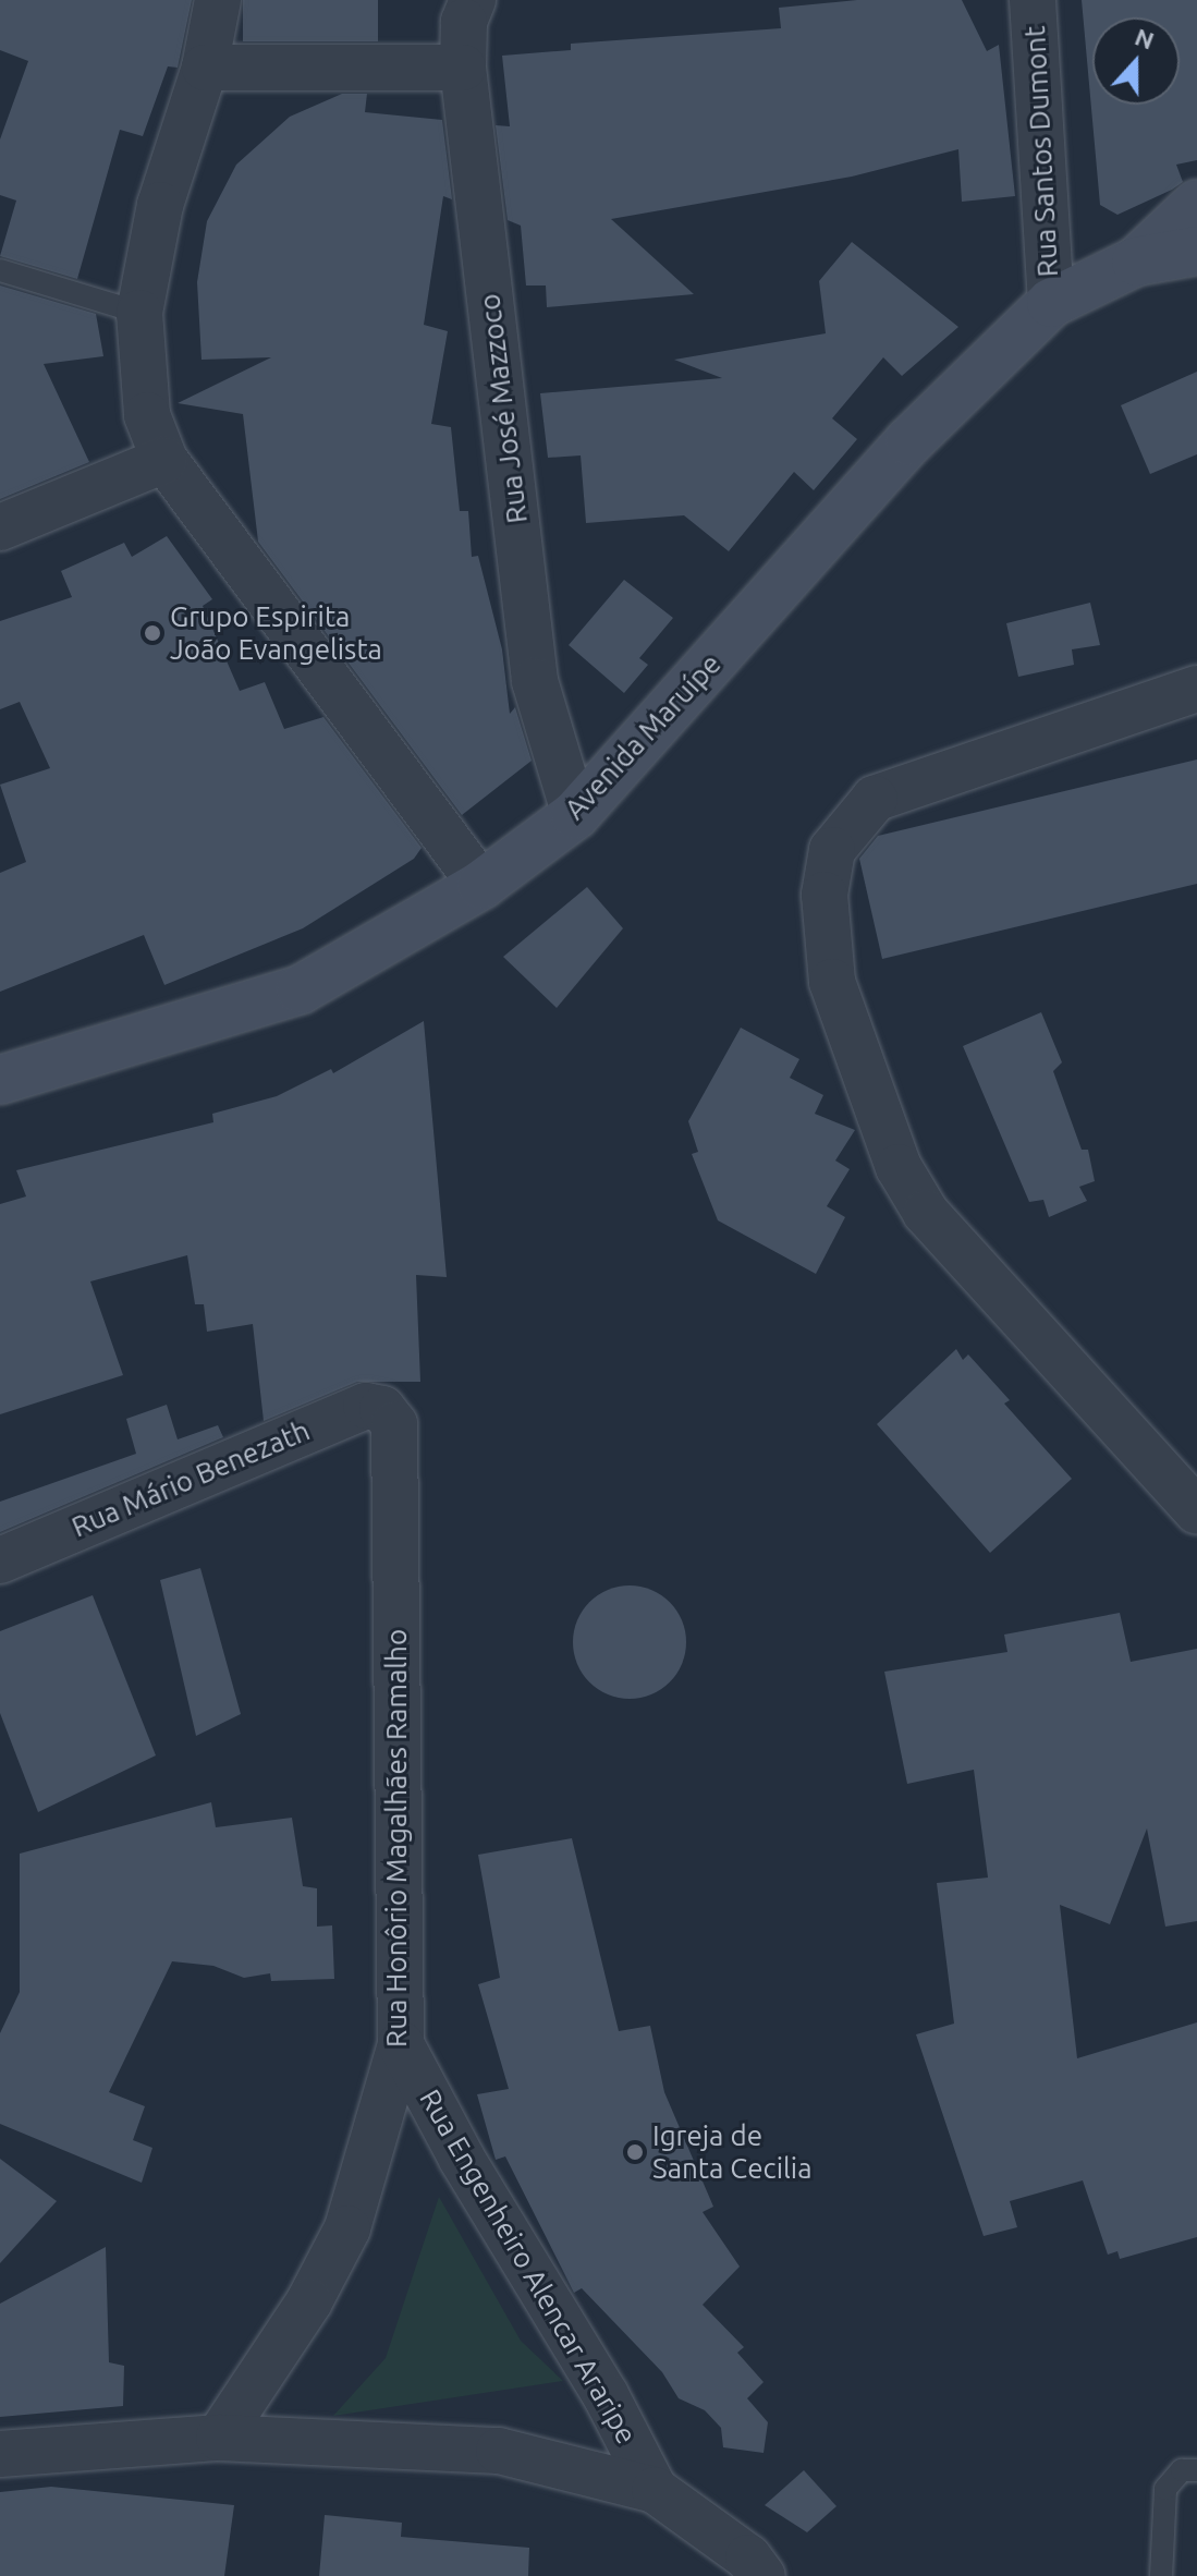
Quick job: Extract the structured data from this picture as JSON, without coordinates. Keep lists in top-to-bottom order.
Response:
{
  "streets": {
    "main road": ["Avenida Maruípe"],
    "street": [
      "Rua Santos Dumont",
      "Rua José Mazzoco",
      "Rua Mário Benezath",
      "Rua Honôrio Magalhães Ramalho",
      "Rua Engenheiro Alencar Araripe"
    ]
  },
  "crossings": [
    ["Rua Santos Dumont", "Avenida Maruípe"],
    ["Rua José Mazzoco", "Avenida Maruípe"],
    ["Rua Mário Benezath", "Rua Honôrio Magalhães Ramalho"],
    ["Rua Honôrio Magalhães Ramalho", "Rua Engenheiro Alencar Araripe"]
  ],
  "places": ["Grupo Espirita João Evangelista", "Igreja de Santa Cecilia"],
  "north": "top"
}
